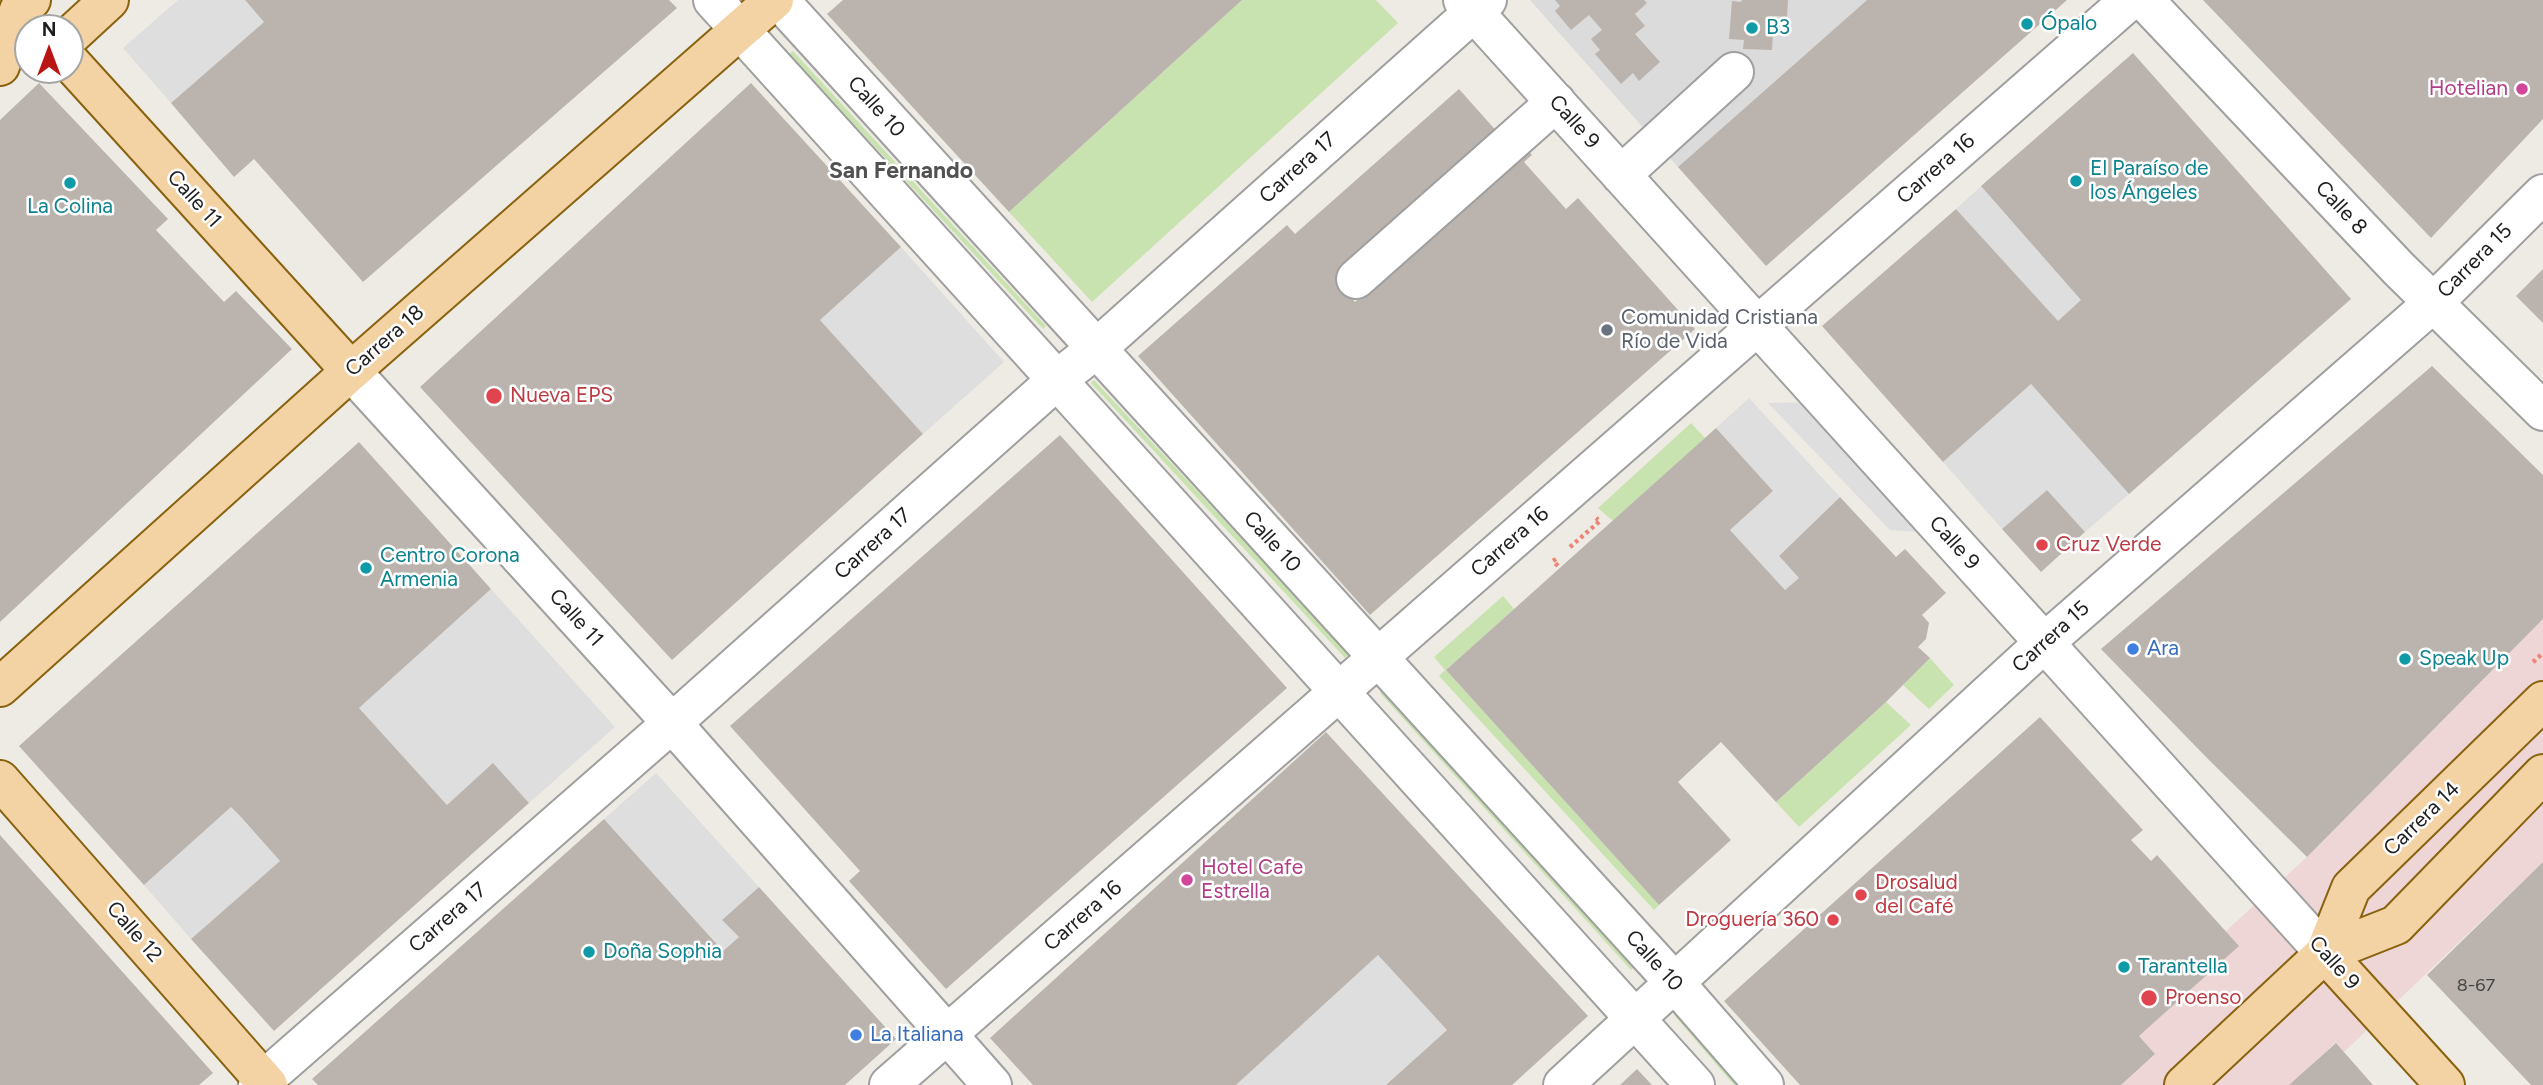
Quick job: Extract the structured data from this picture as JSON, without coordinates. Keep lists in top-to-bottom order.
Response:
{
  "streets": {
    "main road": [
      "Calle 9",
      "Calle 11",
      "Carrera 18",
      "Carrera 14",
      "Calle 12"
    ],
    "street": [
      "Calle 10",
      "Carrera 17",
      "Carrera 16",
      "Calle 8",
      "Carrera 15"
    ]
  },
  "crossings": [
    ["Calle 10", "Carrera 17"],
    ["Calle 10", "Carrera 16"],
    ["Calle 10", "Carrera 15"],
    ["Calle 9", "Carrera 17"],
    ["Calle 9", "Carrera 16"],
    ["Calle 9", "Carrera 15"],
    ["Calle 9", "Carrera 14"],
    ["Carrera 17", "Calle 11"],
    ["Carrera 17", "Calle 12"],
    ["Carrera 16", "Calle 11"],
    ["Calle 11", "Carrera 18"],
    ["Calle 8", "Carrera 15"]
  ],
  "districts": ["San Fernando"],
  "places": [
    "Ópalo",
    "B3",
    "Hotelian",
    "El Paraíso de los Ángeles",
    "La Colina",
    "Comunidad Cristiana Río de Vida",
    "Nueva EPS",
    "Cruz Verde",
    "Centro Corona Armenia",
    "Ara",
    "Speak Up",
    "Hotel Cafe Estrella",
    "Drosalud del Café",
    "Droguería 360",
    "Doña Sophia",
    "Tarantella",
    "Proenso",
    "La Italiana"
  ],
  "house_numbers": ["8-67"],
  "north": "top"
}
